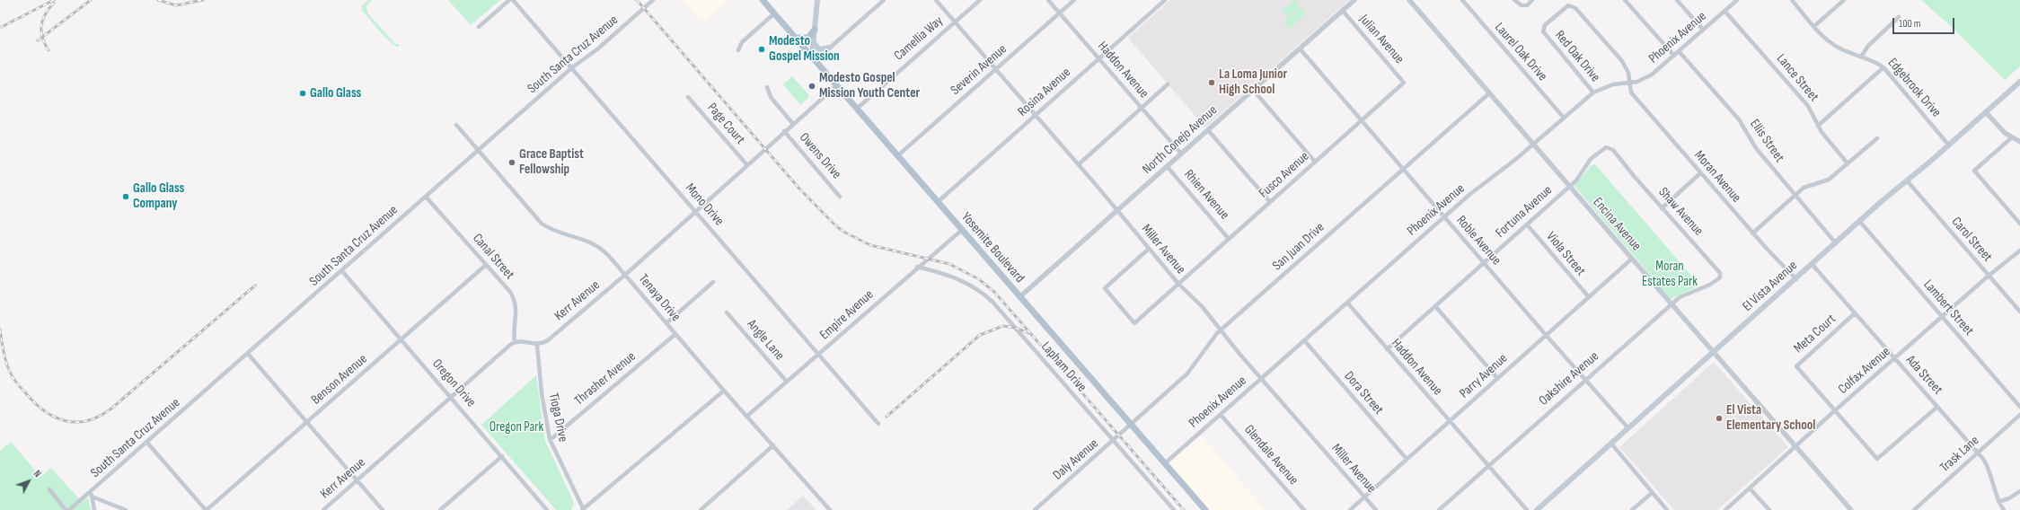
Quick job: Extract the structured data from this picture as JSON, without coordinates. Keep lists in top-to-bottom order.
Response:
{
  "streets": {
    "main road": ["Yosemite Boulevard", "El Vista Avenue"],
    "street": [
      "Phoenix Avenue",
      "Camellia Way",
      "Julian Avenue",
      "Laurel Oak Drive",
      "South Santa Cruz Avenue",
      "Red Oak Drive",
      "Severin Avenue",
      "Haddon Avenue",
      "Lance Street",
      "Edgebrook Drive",
      "Rosina Avenue",
      "Page Court",
      "North Conejo Avenue",
      "Ellis Street",
      "Owens Drive",
      "Fusco Avenue",
      "Moran Avenue",
      "Rhien Avenue",
      "Mono Drive",
      "Fortuna Avenue",
      "Shaw Avenue",
      "Encina Avenue",
      "Carol Street",
      "Roble Avenue",
      "San Juan Drive",
      "Miller Avenue",
      "Viola Street",
      "Canal Street",
      "Tenaya Drive",
      "Kerr Avenue",
      "Lambert Street",
      "Empire Avenue",
      "Meta Court",
      "Angle Lane",
      "Lapham Drive",
      "Colfax Avenue",
      "Ada Street",
      "Parry Avenue",
      "Thrasher Avenue",
      "Oakshire Avenue",
      "Benson Avenue",
      "Oregon Drive",
      "Dora Street",
      "Tioga Drive",
      "Trask Lane",
      "Glendale Avenue",
      "Daly Avenue"
    ]
  },
  "crossings": [
    ["Phoenix Avenue", "Laurel Oak Drive"],
    ["Phoenix Avenue", "Red Oak Drive"],
    ["Phoenix Avenue", "Haddon Avenue"],
    ["Phoenix Avenue", "Lance Street"],
    ["Phoenix Avenue", "Ellis Street"],
    ["Phoenix Avenue", "Moran Avenue"],
    ["Phoenix Avenue", "Encina Avenue"],
    ["Phoenix Avenue", "Roble Avenue"],
    ["Phoenix Avenue", "Yosemite Boulevard"],
    ["Phoenix Avenue", "Miller Avenue"],
    ["Phoenix Avenue", "Dora Street"],
    ["Phoenix Avenue", "Glendale Avenue"],
    ["Camellia Way", "Yosemite Boulevard"],
    ["Camellia Way", "Miller Avenue"],
    ["Julian Avenue", "North Conejo Avenue"],
    ["Julian Avenue", "Fusco Avenue"],
    ["South Santa Cruz Avenue", "Mono Drive"],
    ["South Santa Cruz Avenue", "Canal Street"],
    ["South Santa Cruz Avenue", "Tenaya Drive"],
    ["South Santa Cruz Avenue", "Oregon Drive"],
    ["Red Oak Drive", "Moran Avenue"],
    ["Severin Avenue", "Haddon Avenue"],
    ["Severin Avenue", "Yosemite Boulevard"],
    ["Severin Avenue", "Miller Avenue"],
    ["Haddon Avenue", "Rosina Avenue"],
    ["Haddon Avenue", "North Conejo Avenue"],
    ["Haddon Avenue", "Fortuna Avenue"],
    ["Haddon Avenue", "Parry Avenue"],
    ["Haddon Avenue", "Oakshire Avenue"],
    ["Edgebrook Drive", "El Vista Avenue"],
    ["Rosina Avenue", "Yosemite Boulevard"],
    ["Rosina Avenue", "Miller Avenue"],
    ["Page Court", "Kerr Avenue"],
    ["North Conejo Avenue", "Rhien Avenue"],
    ["North Conejo Avenue", "Roble Avenue"],
    ["North Conejo Avenue", "Yosemite Boulevard"],
    ["North Conejo Avenue", "Miller Avenue"],
    ["Ellis Street", "El Vista Avenue"],
    ["Owens Drive", "Kerr Avenue"],
    ["Fusco Avenue", "Rhien Avenue"],
    ["Fusco Avenue", "Roble Avenue"],
    ["Fusco Avenue", "Miller Avenue"],
    ["Moran Avenue", "El Vista Avenue"],
    ["Mono Drive", "Kerr Avenue"],
    ["Mono Drive", "Empire Avenue"],
    ["Fortuna Avenue", "Shaw Avenue"],
    ["Fortuna Avenue", "Encina Avenue"],
    ["Fortuna Avenue", "Roble Avenue"],
    ["Fortuna Avenue", "Viola Street"],
    ["Shaw Avenue", "Oakshire Avenue"],
    ["Encina Avenue", "San Juan Drive"],
    ["Encina Avenue", "El Vista Avenue"],
    ["Encina Avenue", "Colfax Avenue"],
    ["Encina Avenue", "Parry Avenue"],
    ["Encina Avenue", "Oakshire Avenue"],
    ["Carol Street", "El Vista Avenue"],
    ["Carol Street", "Colfax Avenue"],
    ["Roble Avenue", "San Juan Drive"],
    ["Roble Avenue", "El Vista Avenue"],
    ["Roble Avenue", "Parry Avenue"],
    ["Roble Avenue", "Oakshire Avenue"],
    ["San Juan Drive", "Yosemite Boulevard"],
    ["San Juan Drive", "Miller Avenue"],
    ["San Juan Drive", "Daly Avenue"],
    ["Yosemite Boulevard", "Kerr Avenue"],
    ["Yosemite Boulevard", "Empire Avenue"],
    ["Yosemite Boulevard", "Daly Avenue"],
    ["Miller Avenue", "Parry Avenue"],
    ["Viola Street", "Parry Avenue"],
    ["Canal Street", "Kerr Avenue"],
    ["Canal Street", "Benson Avenue"],
    ["El Vista Avenue", "Lambert Street"],
    ["El Vista Avenue", "Ada Street"],
    ["Tenaya Drive", "Kerr Avenue"],
    ["Tenaya Drive", "Empire Avenue"],
    ["Tenaya Drive", "Thrasher Avenue"],
    ["Kerr Avenue", "Oregon Drive"],
    ["Kerr Avenue", "Tioga Drive"],
    ["Lambert Street", "Colfax Avenue"],
    ["Empire Avenue", "Angle Lane"],
    ["Empire Avenue", "Lapham Drive"],
    ["Meta Court", "Colfax Avenue"],
    ["Meta Court", "Ada Street"],
    ["Lapham Drive", "Daly Avenue"],
    ["Colfax Avenue", "Ada Street"],
    ["Ada Street", "Trask Lane"],
    ["Parry Avenue", "Dora Street"],
    ["Thrasher Avenue", "Tioga Drive"],
    ["Benson Avenue", "Oregon Drive"]
  ],
  "parks": ["Moran Estates Park", "Oregon Park"],
  "places": [
    "Modesto Gospel Mission",
    "La Loma Junior High School",
    "Modesto Gospel Mission Youth Center",
    "Gallo Glass",
    "Grace Baptist Fellowship",
    "Gallo Glass Company",
    "El Vista Elementary School"
  ],
  "scale_bar": "100 m",
  "north": "top right"
}
